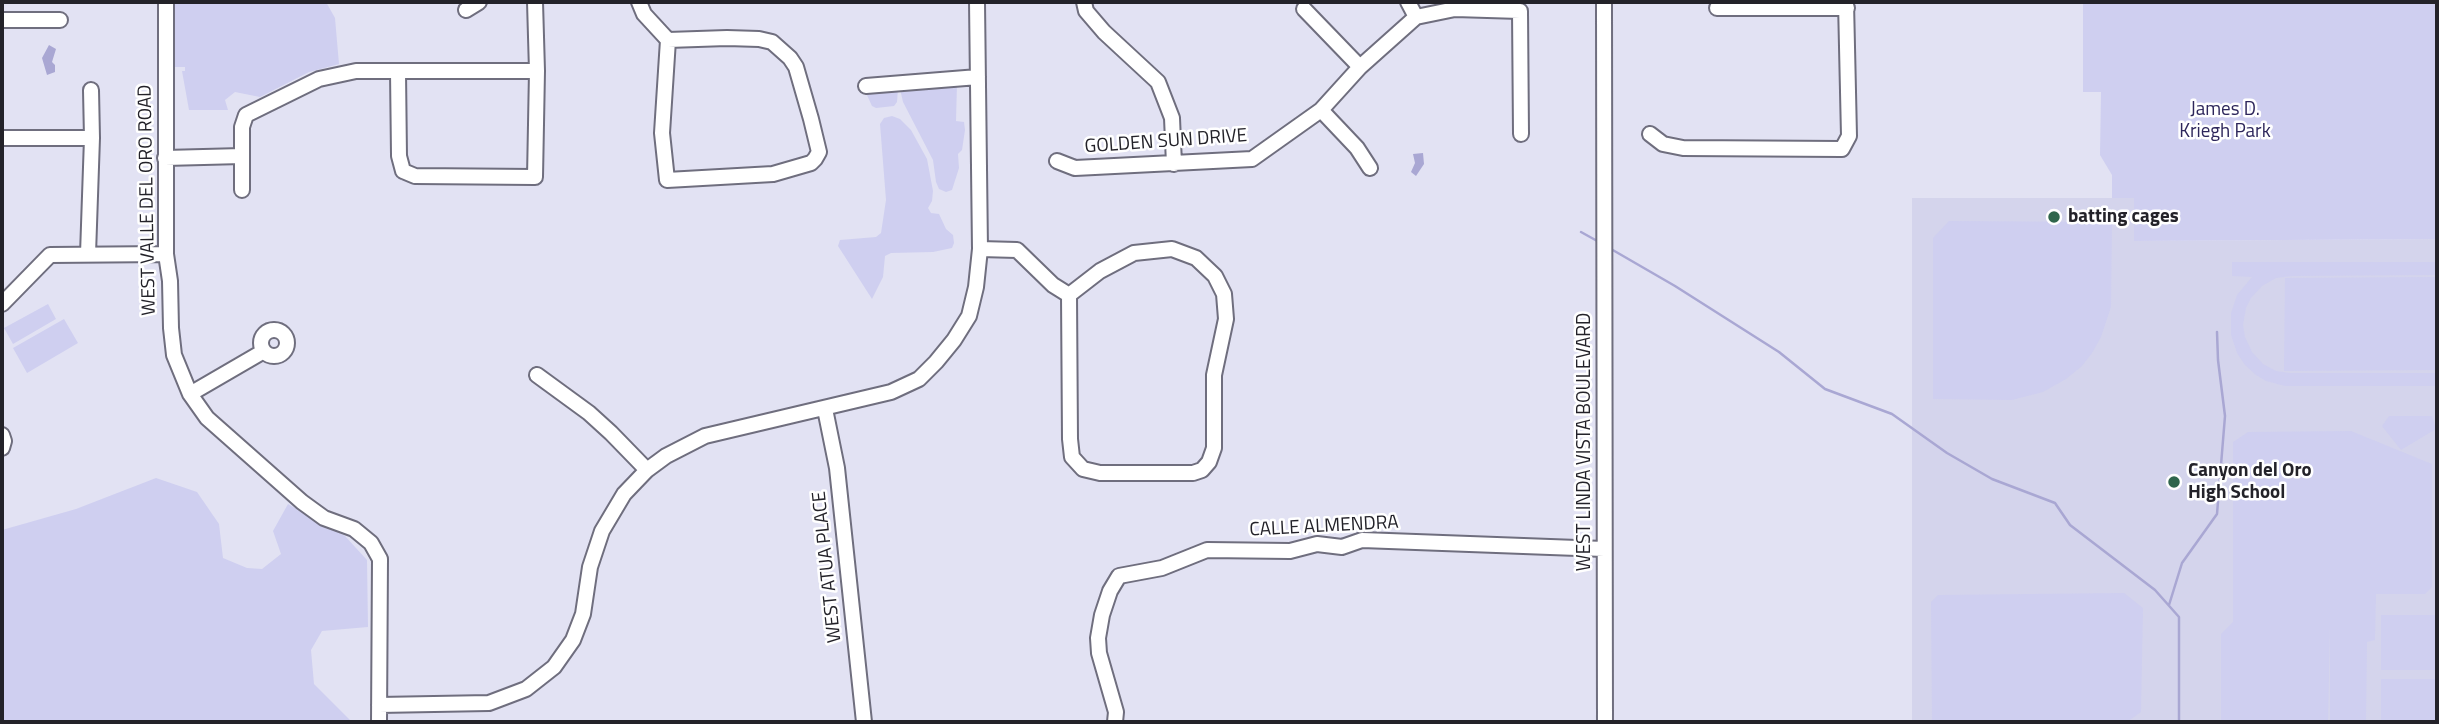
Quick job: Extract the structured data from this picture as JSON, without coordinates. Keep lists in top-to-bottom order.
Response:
{
  "streets": {
    "street": [
      "GOLDEN SUN DRIVE",
      "WEST VALLE DEL ORO ROAD",
      "WEST LINDA VISTA BOULEVARD",
      "CALLE ALMENDRA",
      "WEST ATUA PLACE"
    ]
  },
  "crossings": [
    ["WEST LINDA VISTA BOULEVARD", "CALLE ALMENDRA"]
  ],
  "parks": ["James D. Kriegh Park"],
  "places": ["batting cages", "Canyon del Oro High School"]
}
